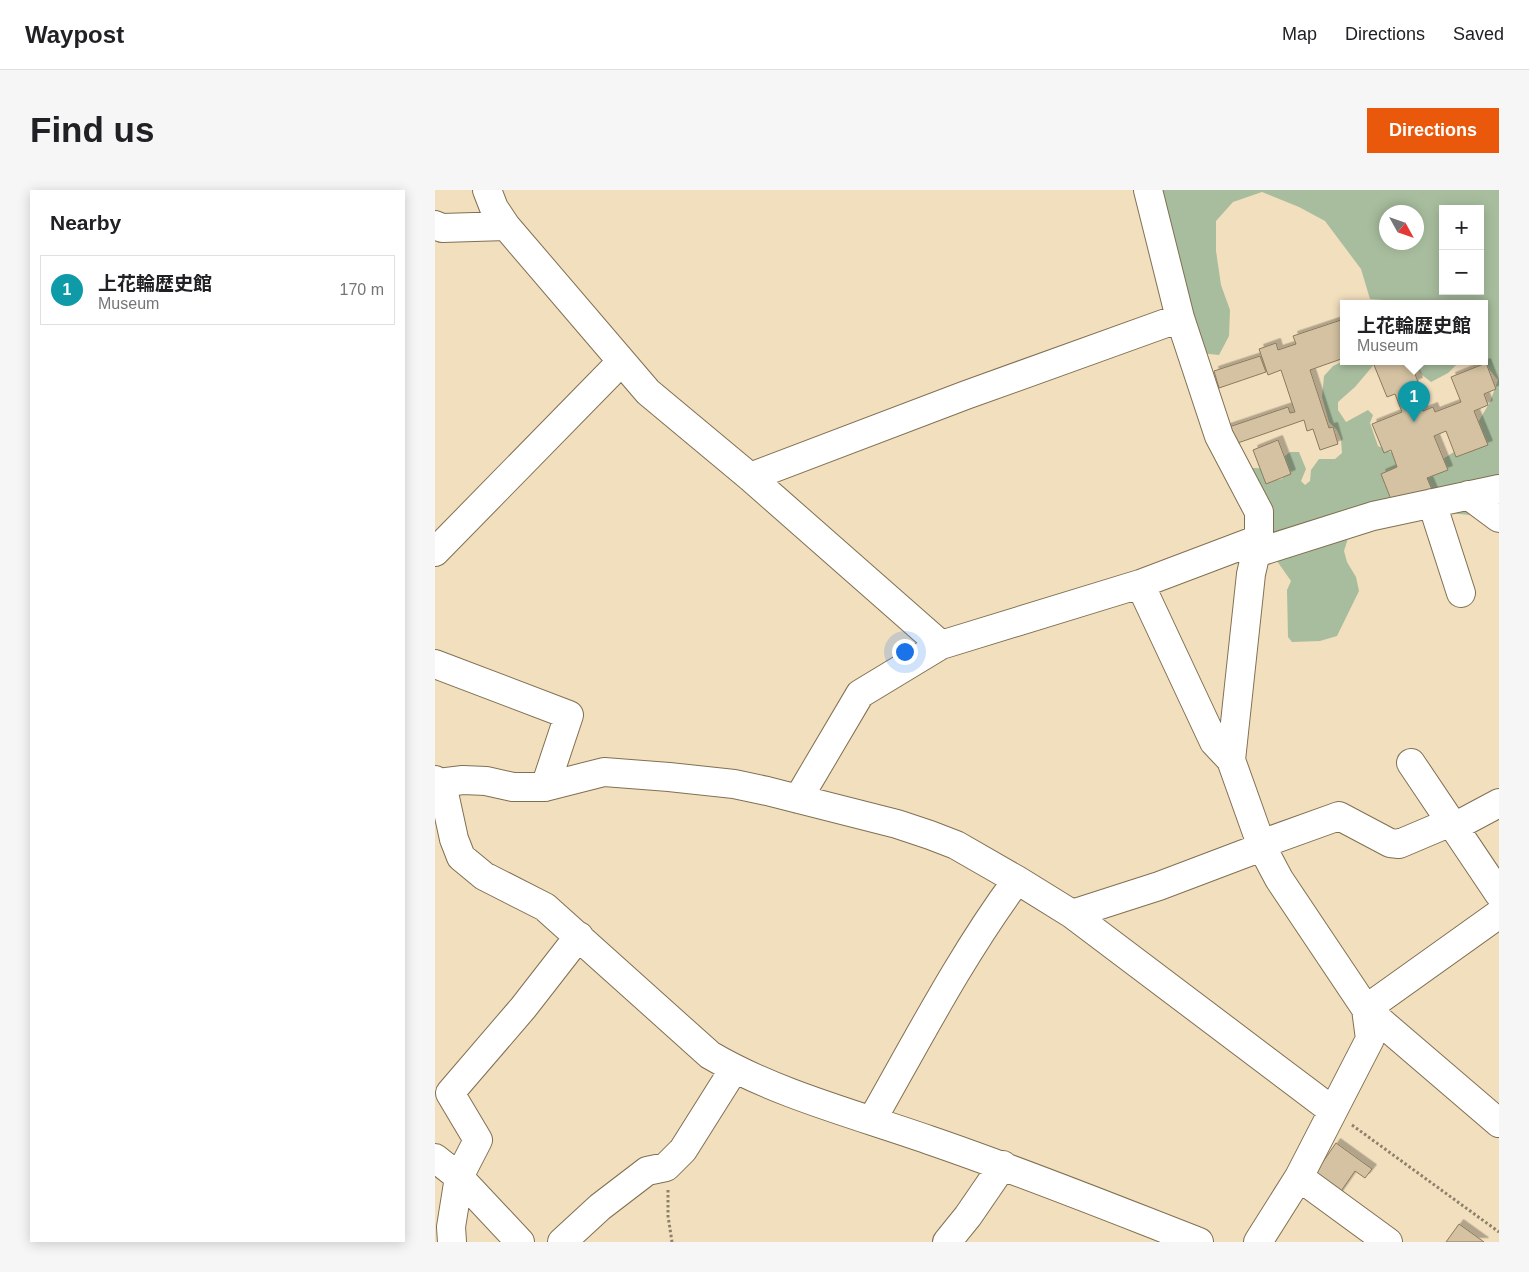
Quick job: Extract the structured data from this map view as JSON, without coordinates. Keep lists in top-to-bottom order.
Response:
{
  "north": "bottom right",
  "page": {
    "header": "Waypost",
    "nav": ["Map", "Directions", "Saved"],
    "buttons": "Directions",
    "title": "Find us",
    "heading": "Nearby",
    "map_buttons": ["+", "−"],
    "list": [
      {
        "mark": "1",
        "name": "上花輪歴史館",
        "note": "Museum",
        "value": "170 m"
      }
    ],
    "popup": ["上花輪歴史館", "Museum"],
    "pins": "1"
  }
}
